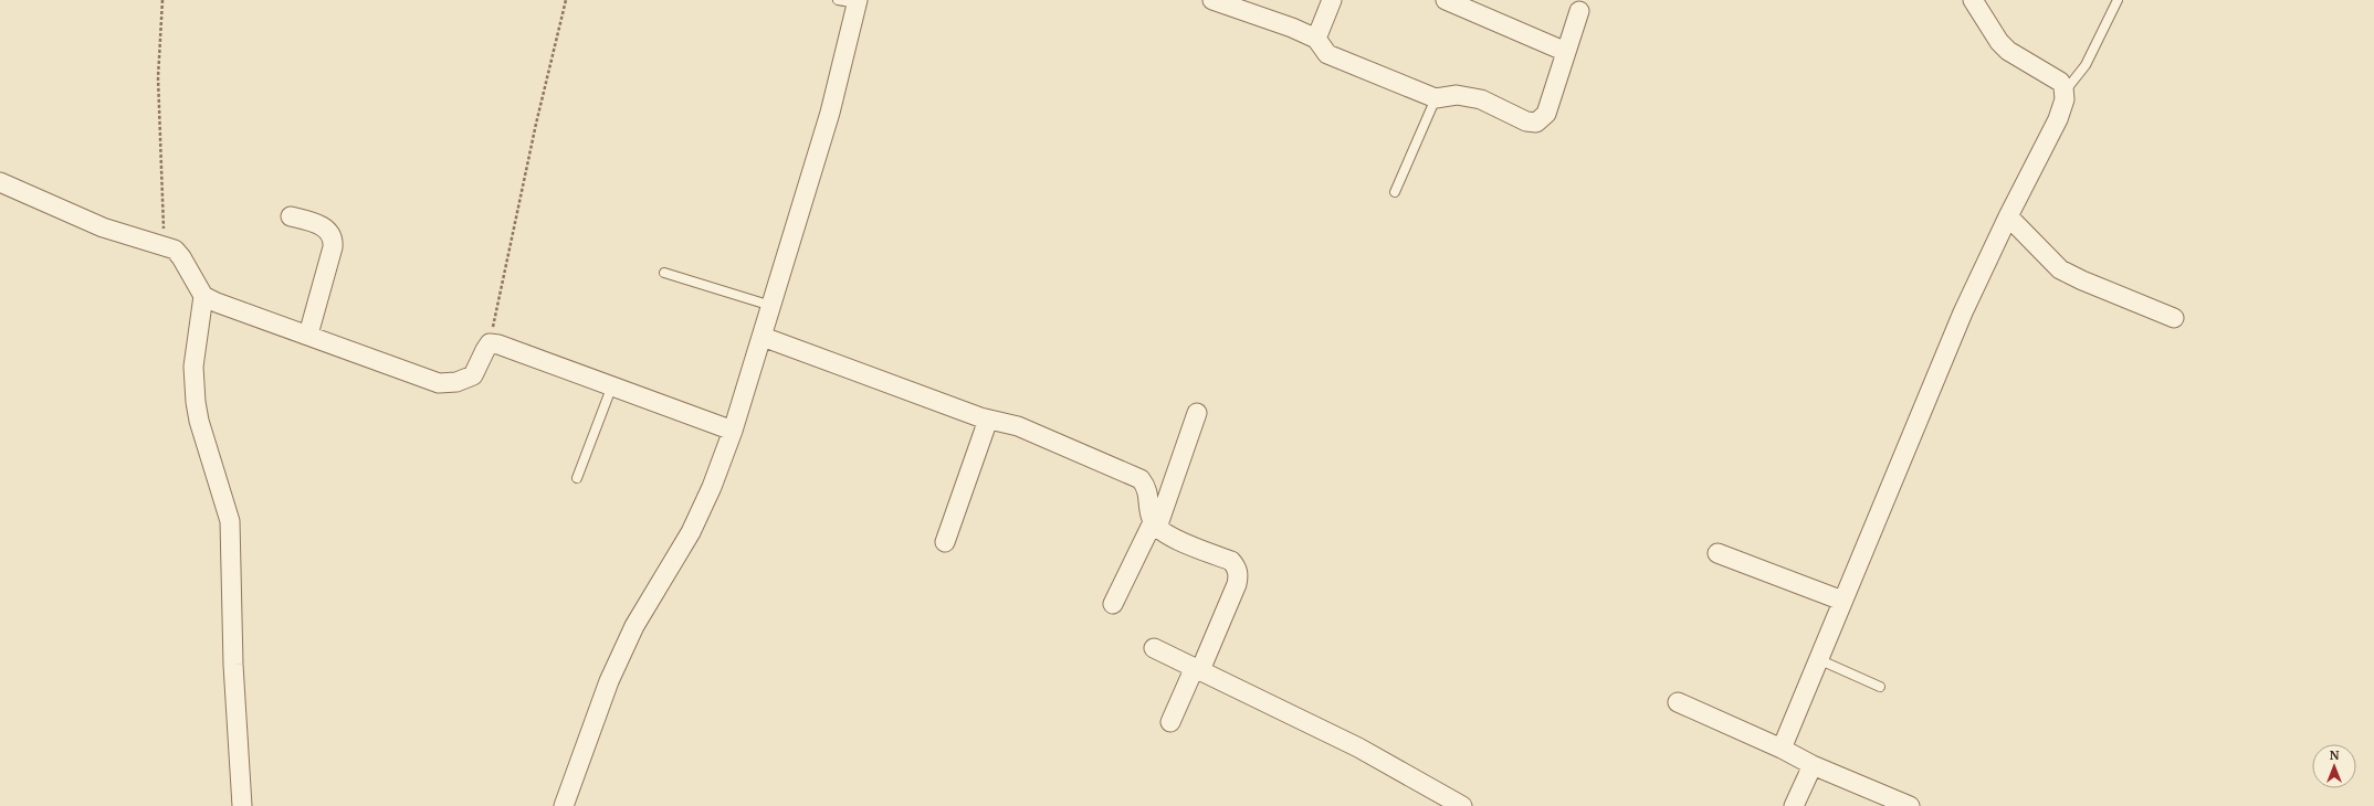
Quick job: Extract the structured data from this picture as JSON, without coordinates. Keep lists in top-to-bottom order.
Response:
{
  "north": "top"
}
